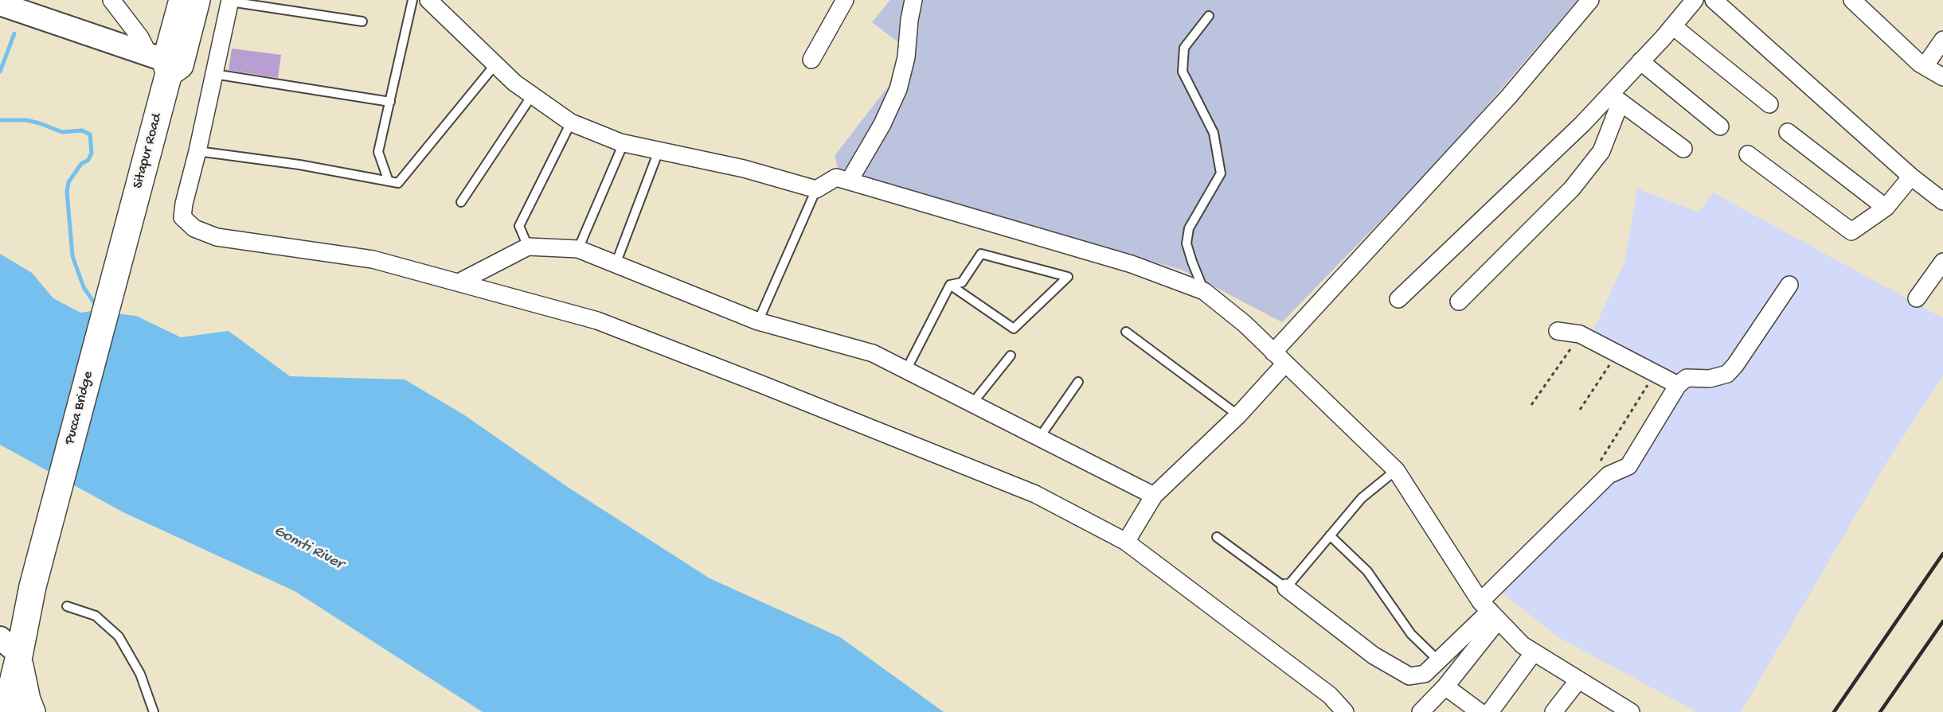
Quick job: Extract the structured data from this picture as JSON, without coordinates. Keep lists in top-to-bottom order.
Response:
{
  "streets": {
    "main road": ["Sitapur Road", "Pucca Bridge"]
  },
  "crossings": [
    ["Sitapur Road", "Pucca Bridge"]
  ],
  "water": ["Gomti River"]
}
